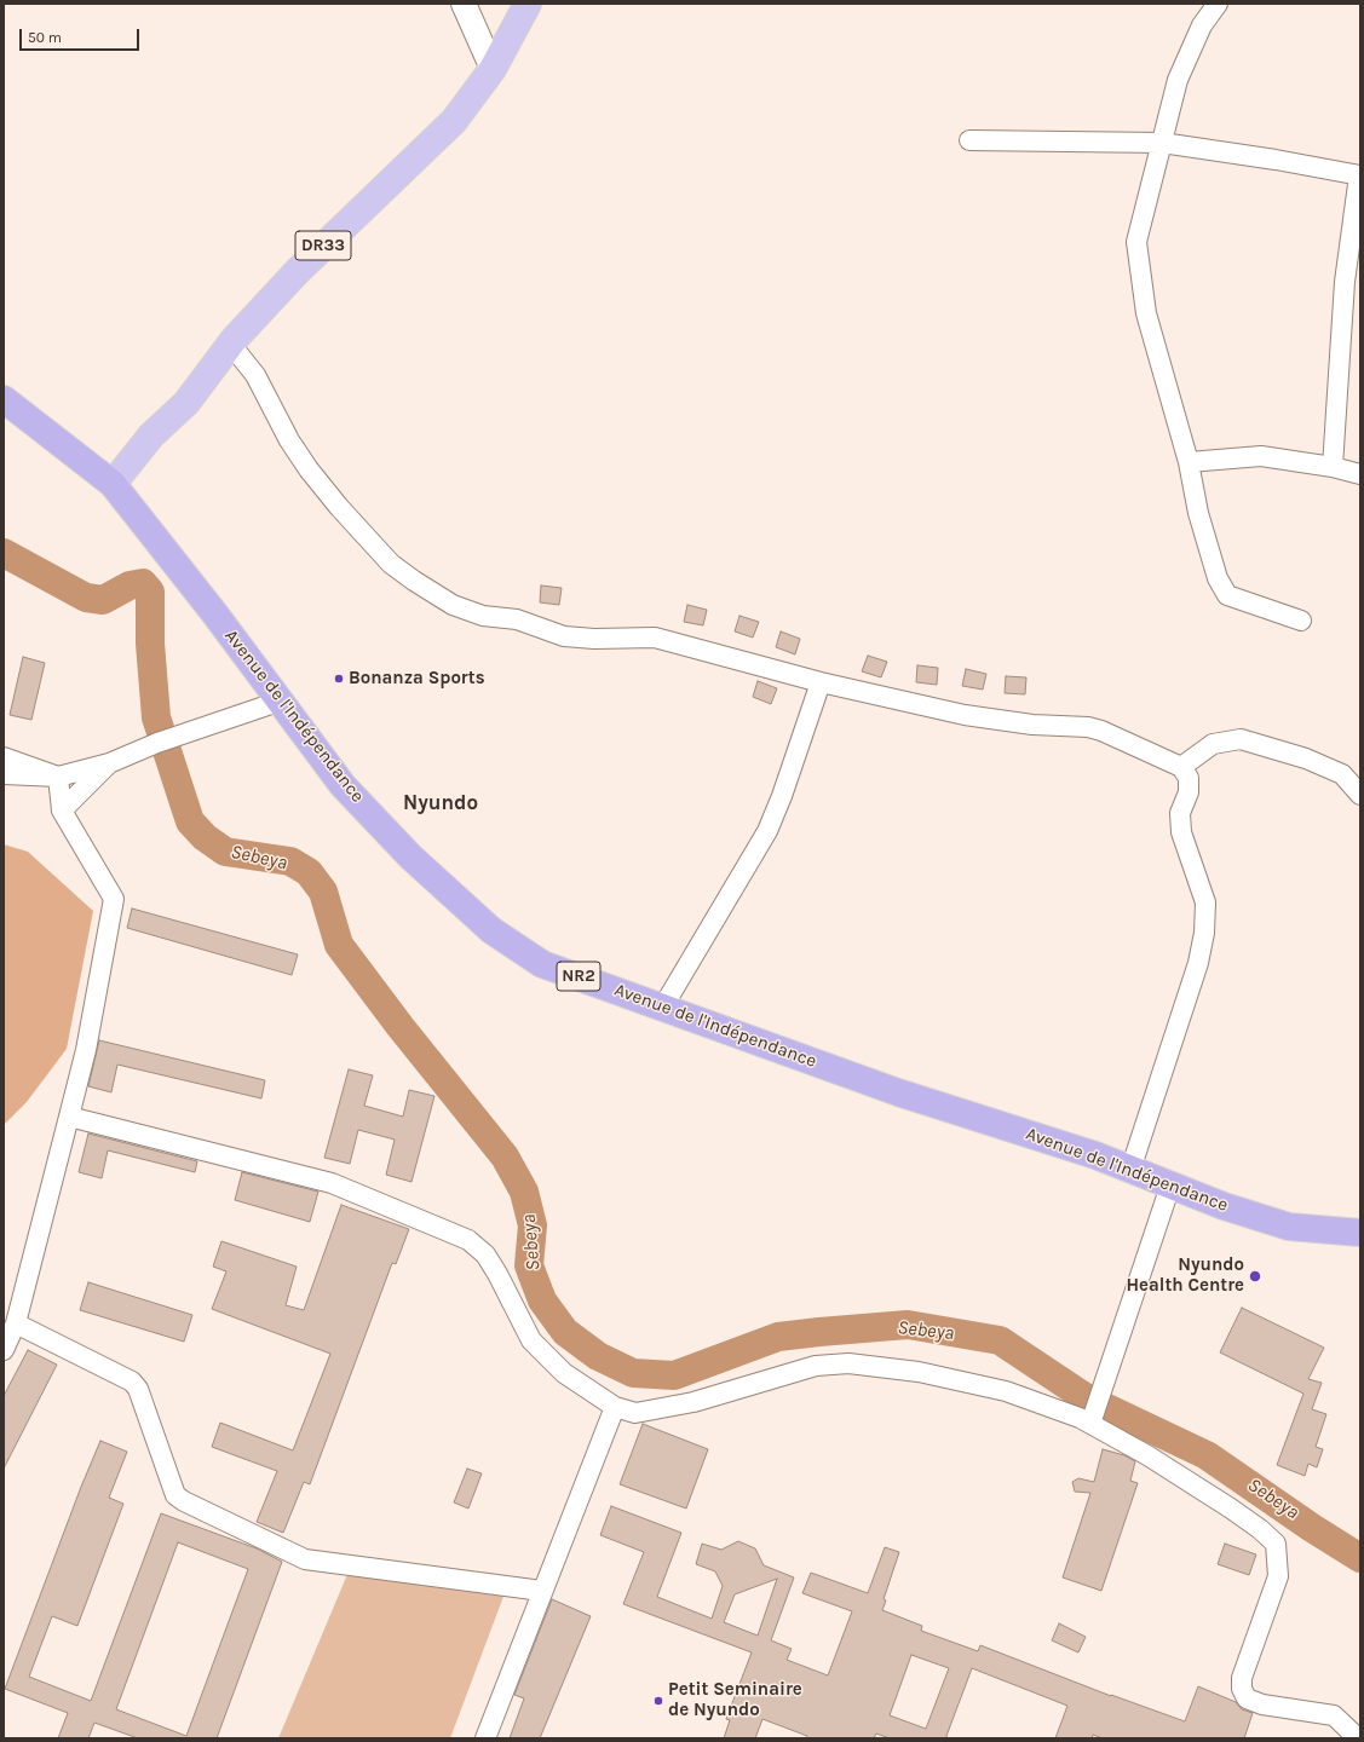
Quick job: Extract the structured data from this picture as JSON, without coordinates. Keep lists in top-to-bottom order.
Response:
{
  "streets": {
    "highway": ["Avenue de l'Indépendance", "NR2"],
    "main road": ["DR33"]
  },
  "crossings": [
    ["DR33", "Avenue de l'Indépendance"]
  ],
  "districts": ["Nyundo"],
  "water": ["Sebeya"],
  "places": ["Bonanza Sports", "Nyundo Health Centre", "Petit Seminaire de Nyundo"],
  "scale_bar": "50 m"
}
